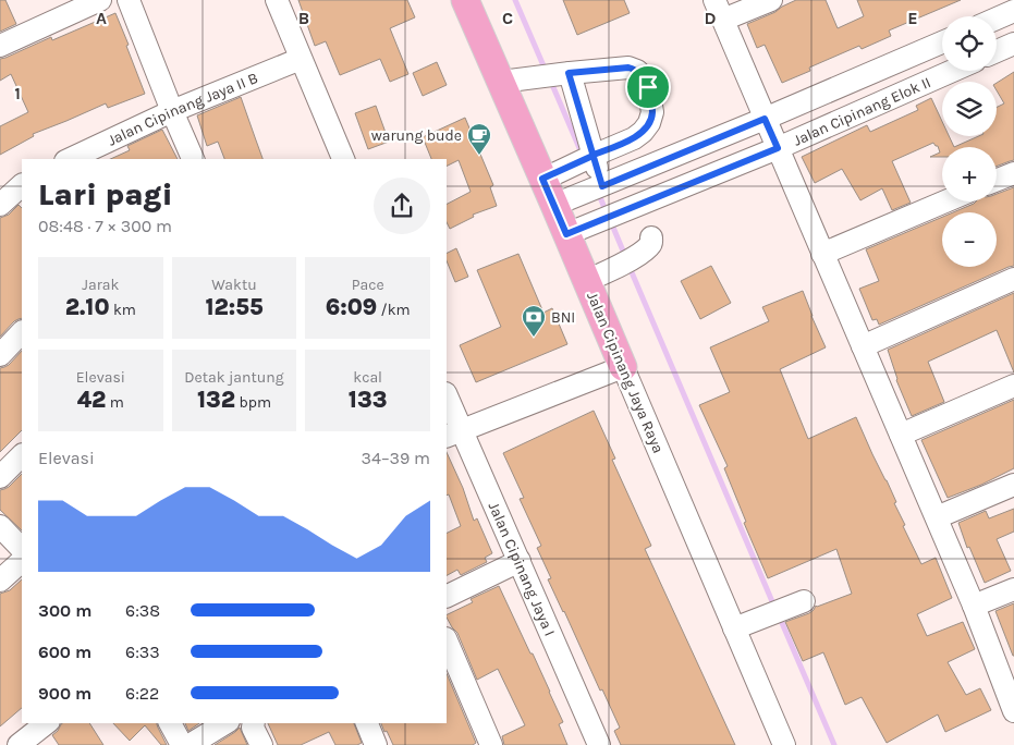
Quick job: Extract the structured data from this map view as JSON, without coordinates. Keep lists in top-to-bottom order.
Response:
{
  "streets": {
    "main road": ["Jalan Cipinang Jaya Raya"],
    "street": ["Jalan Cipinang Jaya II B", "Jalan Cipinang Elok II", "Jalan Cipinang Jaya I"]
  },
  "crossings": [
    ["Jalan Cipinang Elok II", "Jalan Cipinang Jaya Raya"]
  ],
  "places": {
    "cafe": ["warung bude"],
    "bank": ["BNI"]
  },
  "page": {
    "map_buttons": ["+", "−"],
    "heading": ["Lari pagi", "08:48 · 7 × 300 m"],
    "stats": [
      ["Jarak", "2.10 km"],
      ["Waktu", "12:55"],
      ["Pace", "6:09 /km"],
      ["Elevasi", "42 m"],
      ["Detak jantung", "132 bpm"],
      ["kcal", "133"]
    ],
    "chart": ["Elevasi", "34–39 m"],
    "list": [
      {
        "name": "300 m",
        "note": "6:38"
      },
      {
        "name": "600 m",
        "note": "6:33"
      },
      {
        "name": "900 m",
        "note": "6:22"
      }
    ]
  },
  "grid": {
    "columns": [
      "A",
      "B",
      "C",
      "D",
      "E"
    ],
    "rows": ["1"]
  }
}
